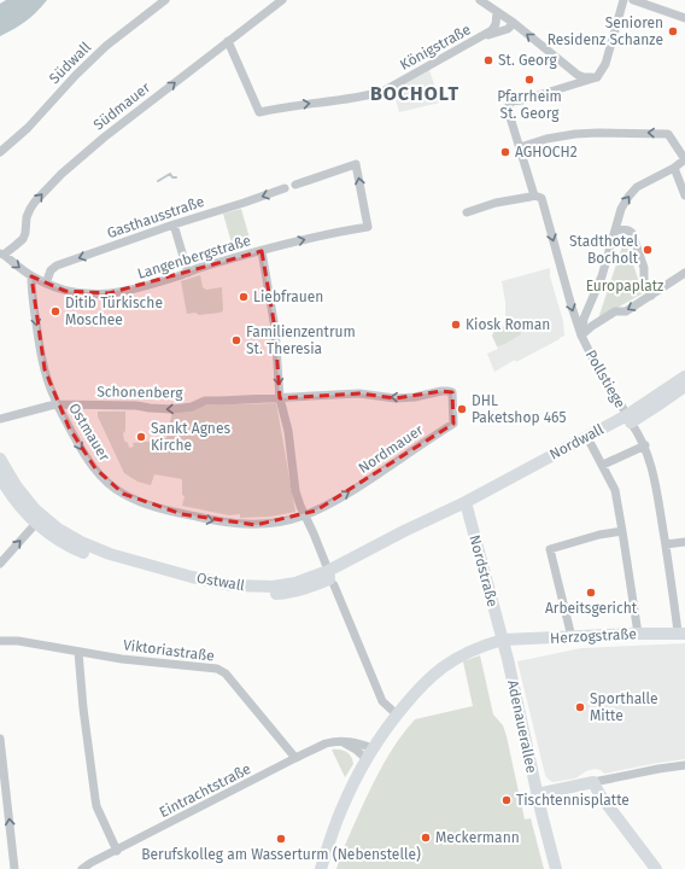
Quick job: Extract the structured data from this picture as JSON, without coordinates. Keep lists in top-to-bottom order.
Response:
{
  "streets": {
    "main road": [
      "Nordwall",
      "Nordstraße",
      "Ostwall",
      "Herzogstraße",
      "Adenauerallee"
    ],
    "street": [
      "Königstraße",
      "Südwall",
      "Südmauer",
      "Gasthausstraße",
      "Langenbergstraße",
      "Pollstiege",
      "Schonenberg",
      "Ostmauer",
      "Nordmauer",
      "Viktoriastraße",
      "Eintrachtstraße"
    ]
  },
  "crossings": [
    ["Königstraße", "Südmauer"],
    ["Südmauer", "Langenbergstraße"],
    ["Gasthausstraße", "Langenbergstraße"],
    ["Langenbergstraße", "Ostmauer"],
    ["Pollstiege", "Nordwall"],
    ["Pollstiege", "Herzogstraße"],
    ["Schonenberg", "Ostmauer"],
    ["Schonenberg", "Nordmauer"],
    ["Ostmauer", "Nordmauer"],
    ["Nordwall", "Nordstraße"],
    ["Nordwall", "Ostwall"],
    ["Nordstraße", "Ostwall"],
    ["Nordstraße", "Herzogstraße"],
    ["Nordstraße", "Adenauerallee"],
    ["Herzogstraße", "Adenauerallee"],
    ["Herzogstraße", "Eintrachtstraße"],
    ["Viktoriastraße", "Eintrachtstraße"]
  ],
  "one_way": [
    "Königstraße",
    "Südmauer",
    "Gasthausstraße",
    "Schonenberg",
    "Ostmauer",
    "Nordmauer"
  ],
  "districts": ["BOCHOLT"],
  "parks": ["Europaplatz"],
  "places": [
    "Senioren Residenz Schanze",
    "St. Georg",
    "Pfarrheim St. Georg",
    "AGHOCH2",
    "Stadthotel Bocholt",
    "Liebfrauen",
    "Ditib Türkische Moschee",
    "Kiosk Roman",
    "Familienzentrum St. Theresia",
    "DHL Paketshop 465",
    "Sankt Agnes Kirche",
    "Arbeitsgericht",
    "Sporthalle Mitte",
    "Tischtennisplatte",
    "Meckermann",
    "Berufskolleg am Wasserturm (Nebenstelle)"
  ]
}
